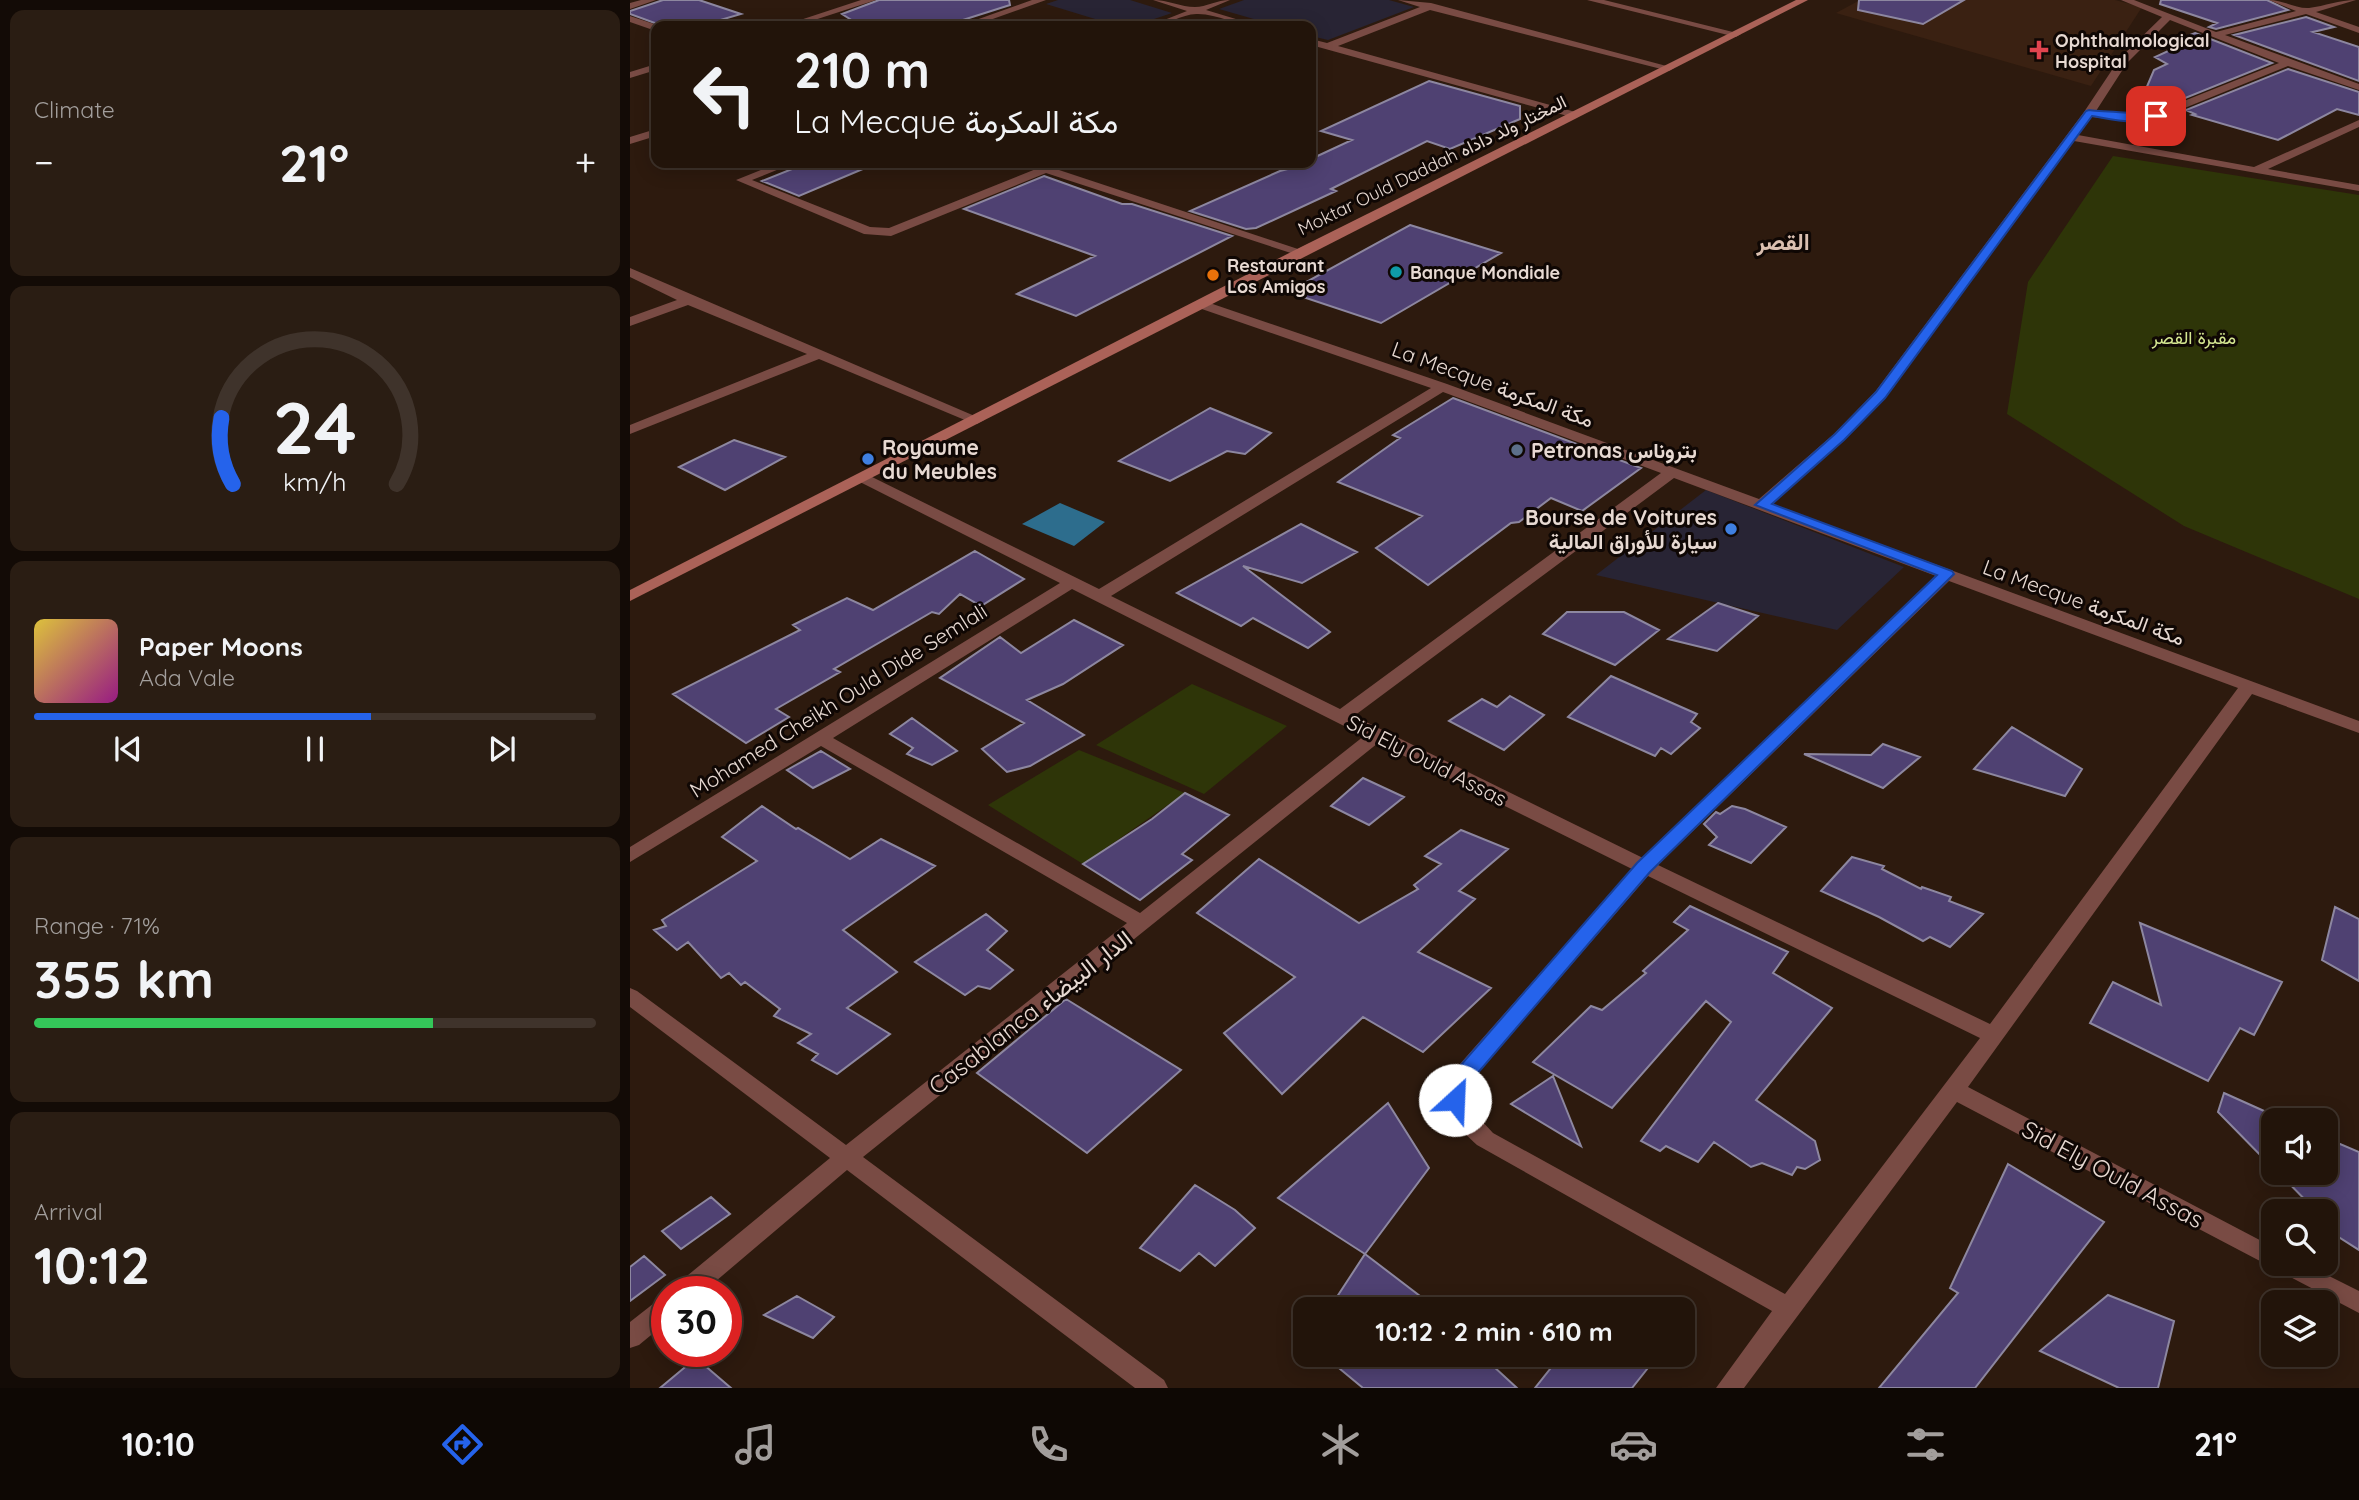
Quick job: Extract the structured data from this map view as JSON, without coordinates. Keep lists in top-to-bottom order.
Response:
{
  "streets": {
    "main road": ["Moktar Ould Daddah المختار ولد داداه"],
    "street": [
      "La Mecque مكة المكرمة",
      "Mohamed Cheikh Ould Dide Semlali",
      "Sid Ely Ould Assas",
      "Casablanca الدار البيضاء"
    ]
  },
  "crossings": [
    ["Moktar Ould Daddah المختار ولد داداه", "La Mecque مكة المكرمة"],
    ["Moktar Ould Daddah المختار ولد داداه", "Sid Ely Ould Assas"],
    ["Mohamed Cheikh Ould Dide Semlali", "Sid Ely Ould Assas"],
    ["Sid Ely Ould Assas", "Casablanca الدار البيضاء"]
  ],
  "districts": ["القصر"],
  "parks": ["مقبرة القصر"],
  "places": {
    "health": ["Ophthalmological Hospital"],
    "other": [
      "Banque Mondiale",
      "Restaurant Los Amigos",
      "Petronas بتروناس",
      "Royaume du Meubles",
      "Bourse de Voitures سيارة للأوراق المالية"
    ]
  },
  "page": {
    "tile": [
      "Climate",
      ["Range · 71%", "355 km"],
      ["Arrival", "10:12"]
    ],
    "turn": ["210 m", "La Mecque مكة المكرمة"],
    "heat": ["−", "21°", "+"],
    "song": ["Paper Moons", "Ada Vale"],
    "limit": "30",
    "trip": "10:12 · 2 min · 610 m",
    "tabs": ["10:10", "21°"],
    "gauge": ["24", "km/h"]
  }
}
